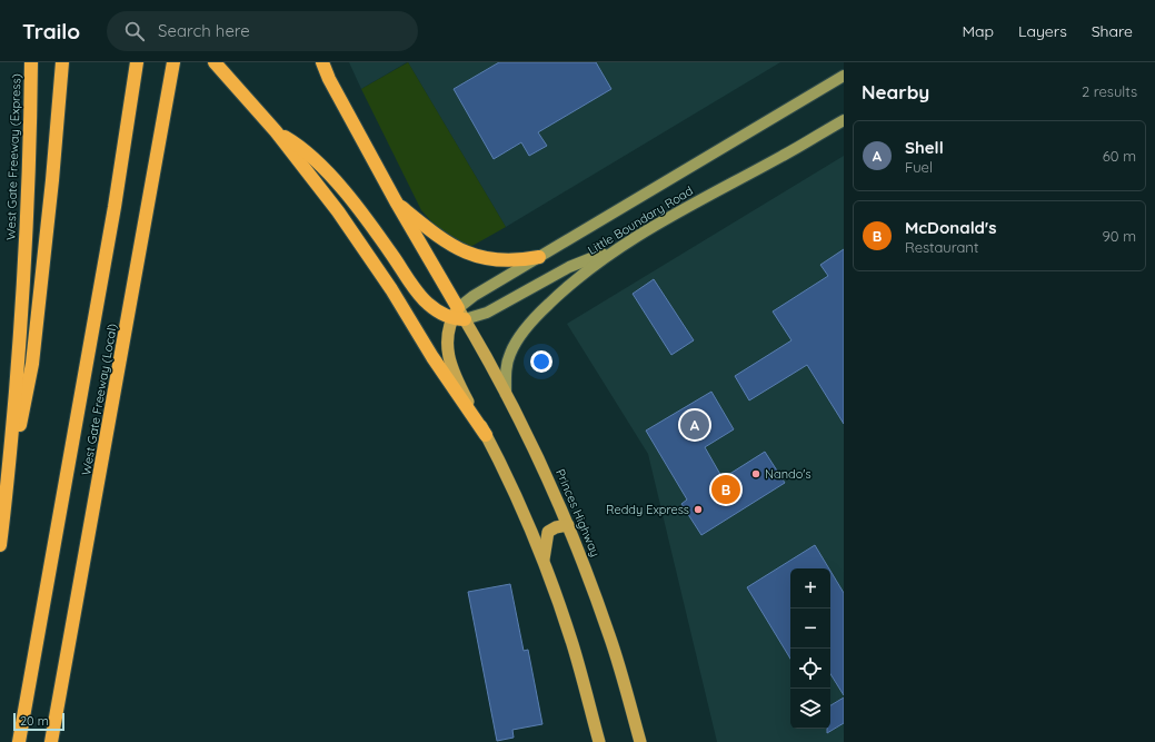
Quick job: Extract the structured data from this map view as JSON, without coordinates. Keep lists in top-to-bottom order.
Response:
{
  "streets": {
    "highway": ["West Gate Freeway (Express)", "West Gate Freeway (Local)", "Princes Highway"],
    "main road": ["Little Boundary Road"]
  },
  "crossings": [
    ["Little Boundary Road", "Princes Highway"]
  ],
  "places": ["Nando's", "Reddy Express"],
  "scale_bar": "20 m",
  "page": {
    "header": "Trailo",
    "search": "Search here",
    "nav": ["Map", "Layers", "Share"],
    "heading": ["Nearby", "2 results"],
    "list": [
      {
        "mark": "A",
        "name": "Shell",
        "note": "Fuel",
        "value": "60 m"
      },
      {
        "mark": "B",
        "name": "McDonald's",
        "note": "Restaurant",
        "value": "90 m"
      }
    ],
    "pins": ["A", "B"],
    "map_buttons": ["+", "−"],
    "scale": "20 m"
  }
}
